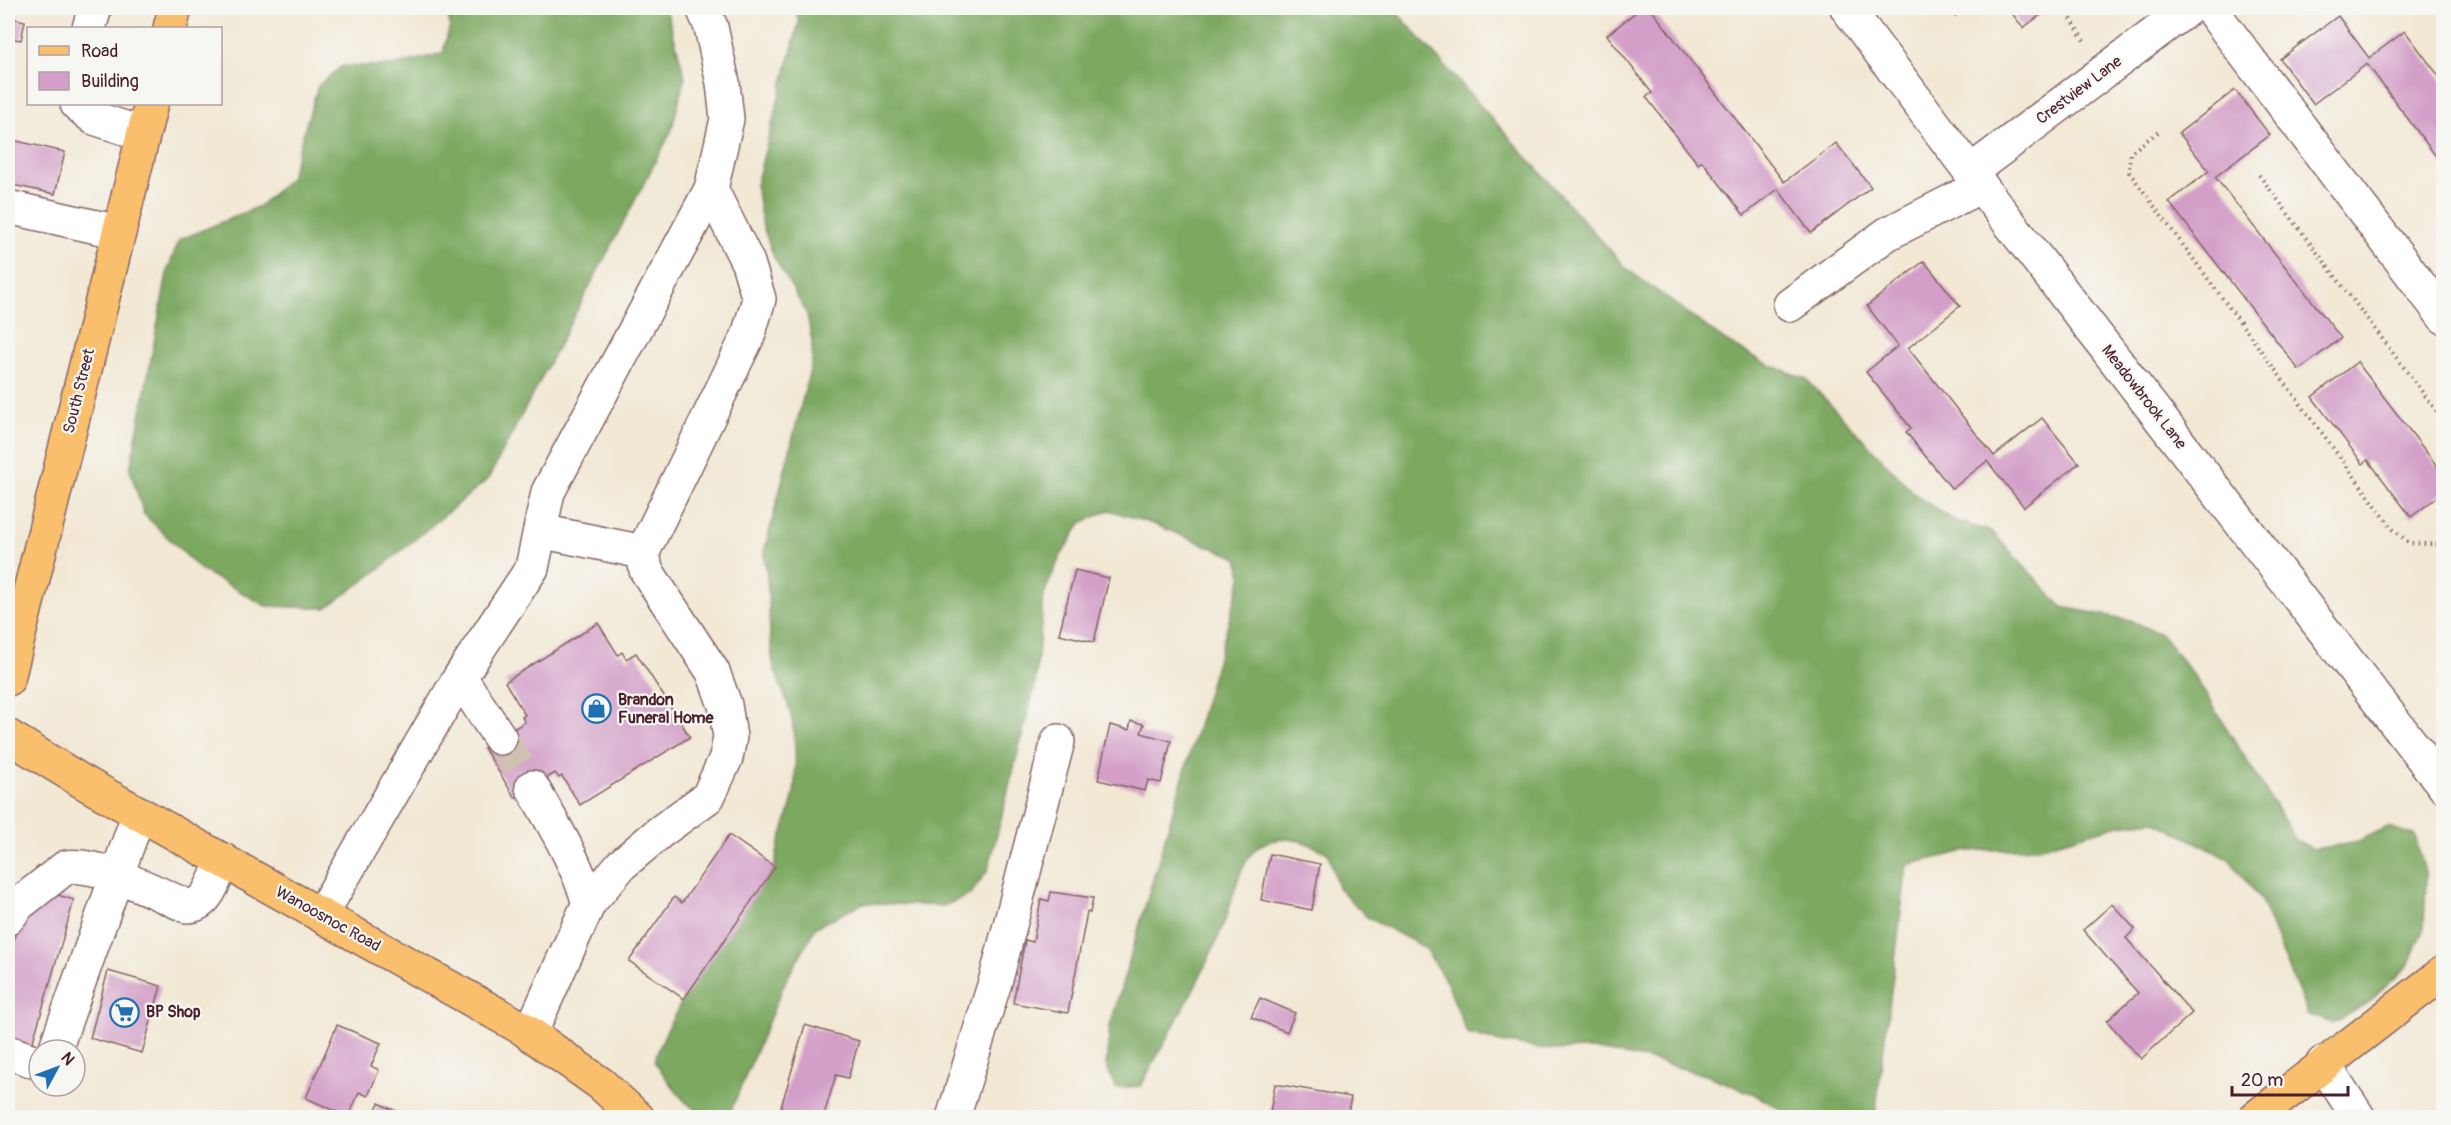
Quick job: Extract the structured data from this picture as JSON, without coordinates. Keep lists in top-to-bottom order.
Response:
{
  "streets": {
    "main road": ["South Street", "Wanoosnoc Road"],
    "street": ["Crestview Lane", "Meadowbrook Lane"]
  },
  "crossings": [
    ["Crestview Lane", "Meadowbrook Lane"]
  ],
  "places": {
    "shop": ["Brandon Funeral Home"],
    "supermarket": ["BP Shop"]
  },
  "legend": ["Road", "Building"],
  "scale_bar": "20 m",
  "north": "top right"
}
